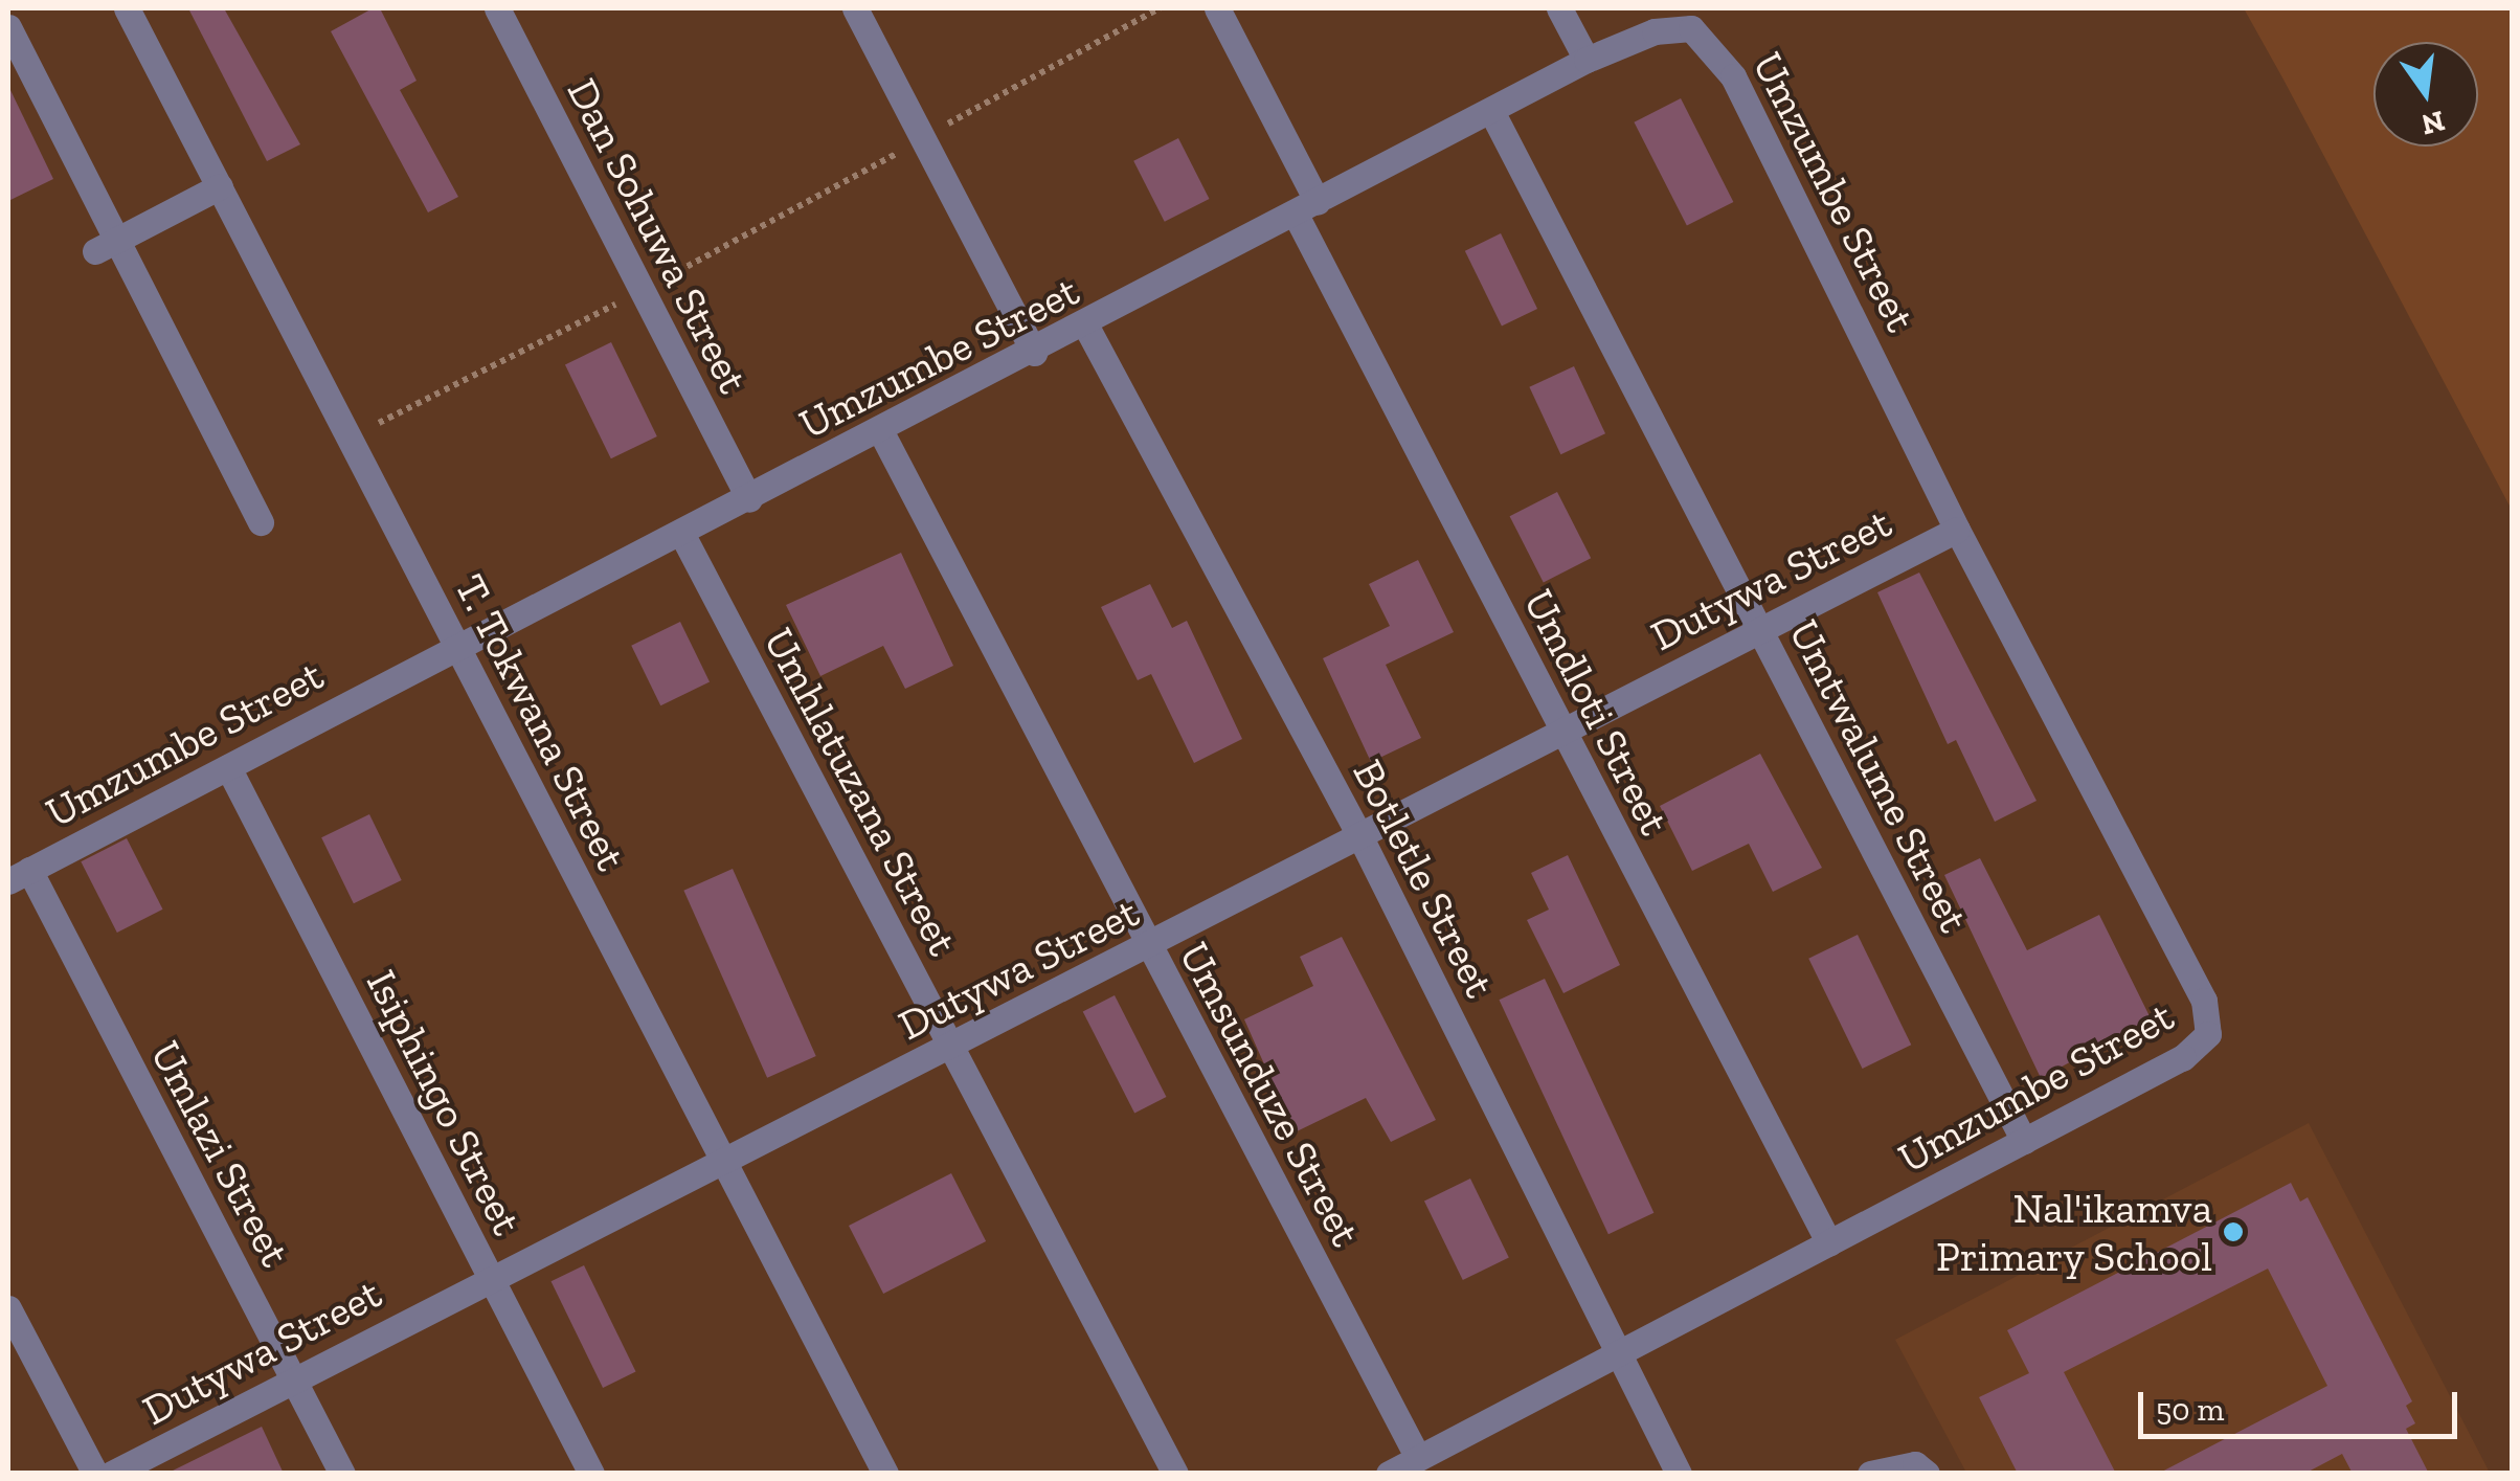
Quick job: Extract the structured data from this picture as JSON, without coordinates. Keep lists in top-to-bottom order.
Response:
{
  "streets": {
    "street": [
      "Umzumbe Street",
      "Dan Sohuwa Street",
      "Dutywa Street",
      "Umdloti Street",
      "T. Tokwana Street",
      "Umtwalume Street",
      "Umhlatuzana Street",
      "Botletle Street",
      "Umsunduze Street",
      "Isiphingo Street",
      "Umlazi Street"
    ]
  },
  "crossings": [
    ["Umzumbe Street", "Dan Sohuwa Street"],
    ["Umzumbe Street", "Dutywa Street"],
    ["Umzumbe Street", "Umdloti Street"],
    ["Umzumbe Street", "T. Tokwana Street"],
    ["Umzumbe Street", "Umtwalume Street"],
    ["Umzumbe Street", "Umhlatuzana Street"],
    ["Umzumbe Street", "Botletle Street"],
    ["Umzumbe Street", "Umsunduze Street"],
    ["Umzumbe Street", "Isiphingo Street"],
    ["Umzumbe Street", "Umlazi Street"],
    ["Dutywa Street", "Umdloti Street"],
    ["Dutywa Street", "T. Tokwana Street"],
    ["Dutywa Street", "Umtwalume Street"],
    ["Dutywa Street", "Umhlatuzana Street"],
    ["Dutywa Street", "Botletle Street"],
    ["Dutywa Street", "Umsunduze Street"],
    ["Dutywa Street", "Isiphingo Street"],
    ["Dutywa Street", "Umlazi Street"]
  ],
  "places": ["Nal'ikamva Primary School"],
  "scale_bar": "50 m",
  "north": "bottom"
}
